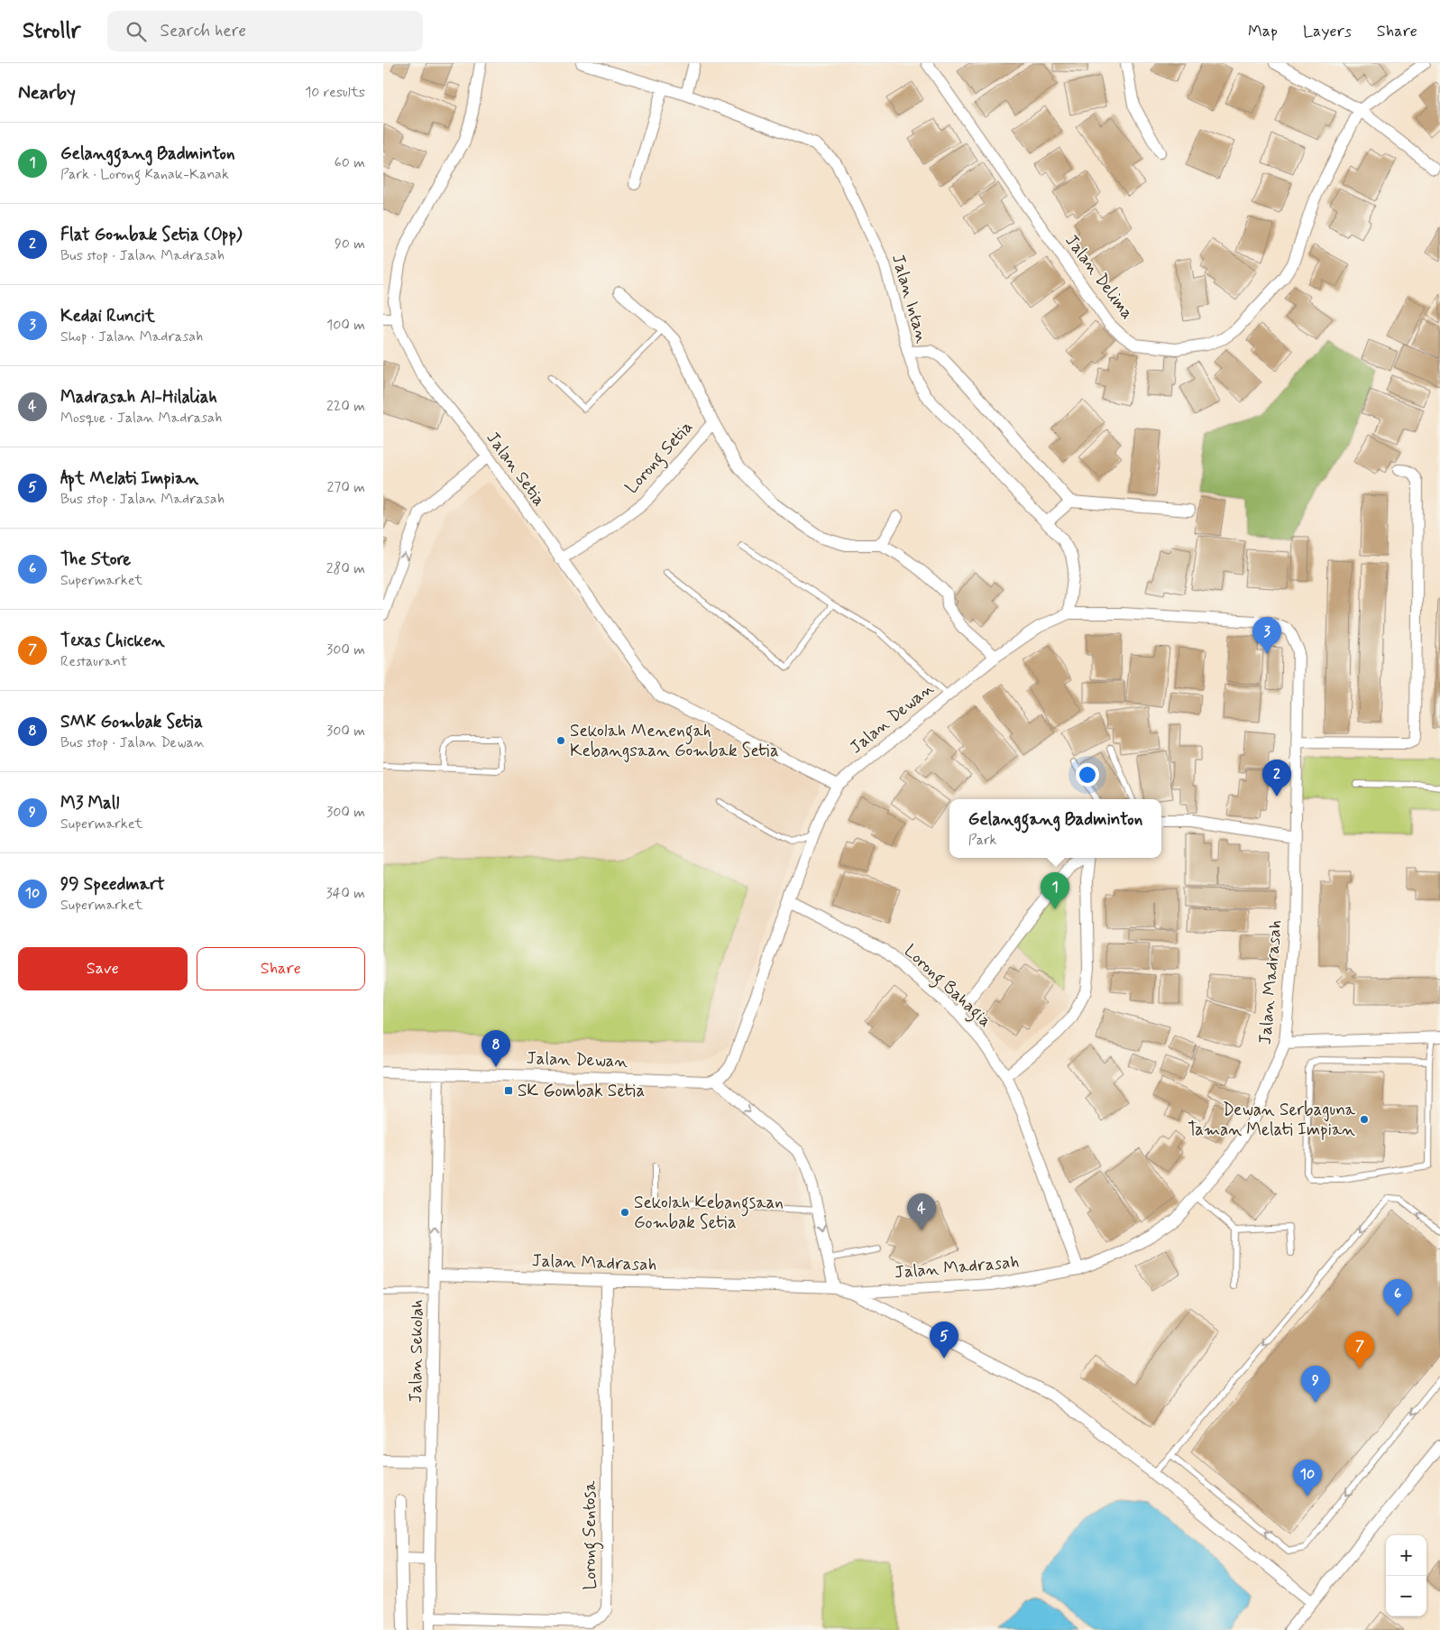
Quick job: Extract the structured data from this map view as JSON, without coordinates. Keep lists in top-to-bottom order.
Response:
{
  "streets": {
    "street": [
      "Jalan Delima",
      "Jalan Intan",
      "Lorong Setia",
      "Jalan Setia",
      "Jalan Dewan",
      "Jalan Madrasah",
      "Lorong Bahagia",
      "Jalan Sekolah",
      "Lorong Sentosa"
    ]
  },
  "crossings": [
    ["Jalan Intan", "Jalan Dewan"],
    ["Lorong Setia", "Jalan Setia"],
    ["Jalan Setia", "Jalan Dewan"],
    ["Jalan Dewan", "Jalan Madrasah"],
    ["Jalan Dewan", "Lorong Bahagia"],
    ["Jalan Dewan", "Jalan Sekolah"],
    ["Jalan Madrasah", "Lorong Bahagia"],
    ["Jalan Madrasah", "Jalan Sekolah"],
    ["Jalan Madrasah", "Lorong Sentosa"],
    ["Jalan Sekolah", "Lorong Sentosa"]
  ],
  "one_way": ["Jalan Sekolah"],
  "places": {
    "other": ["Sekolah Menengah Kebangsaan Gombak Setia", "Dewan Serbaguna Taman Melati Impian", "Sekolah Kebangsaan Gombak Setia"],
    "transit": ["SK Gombak Setia"]
  },
  "page": {
    "header": "Strollr",
    "search": "Search here",
    "nav": ["Map", "Layers", "Share"],
    "heading": ["Nearby", "10 results"],
    "list": [
      {
        "mark": "1",
        "name": "Gelanggang Badminton",
        "note": "Park · Lorong Kanak-Kanak",
        "value": "60 m"
      },
      {
        "mark": "2",
        "name": "Flat Gombak Setia (Opp)",
        "note": "Bus stop · Jalan Madrasah",
        "value": "90 m"
      },
      {
        "mark": "3",
        "name": "Kedai Runcit",
        "note": "Shop · Jalan Madrasah",
        "value": "100 m"
      },
      {
        "mark": "4",
        "name": "Madrasah Al-Hilaliah",
        "note": "Mosque · Jalan Madrasah",
        "value": "220 m"
      },
      {
        "mark": "5",
        "name": "Apt Melati Impian",
        "note": "Bus stop · Jalan Madrasah",
        "value": "270 m"
      },
      {
        "mark": "6",
        "name": "The Store",
        "note": "Supermarket",
        "value": "280 m"
      },
      {
        "mark": "7",
        "name": "Texas Chicken",
        "note": "Restaurant",
        "value": "300 m"
      },
      {
        "mark": "8",
        "name": "SMK Gombak Setia",
        "note": "Bus stop · Jalan Dewan",
        "value": "300 m"
      },
      {
        "mark": "9",
        "name": "M3 Mall",
        "note": "Supermarket",
        "value": "300 m"
      },
      {
        "mark": "10",
        "name": "99 Speedmart",
        "note": "Supermarket",
        "value": "340 m"
      }
    ],
    "pins": [
      "3",
      "2",
      "1",
      "8",
      "4",
      "6",
      "5",
      "7",
      "9",
      "10"
    ],
    "popup": ["Gelanggang Badminton", "Park"],
    "buttons": ["Save", "Share"],
    "map_buttons": ["+", "−"]
  }
}
